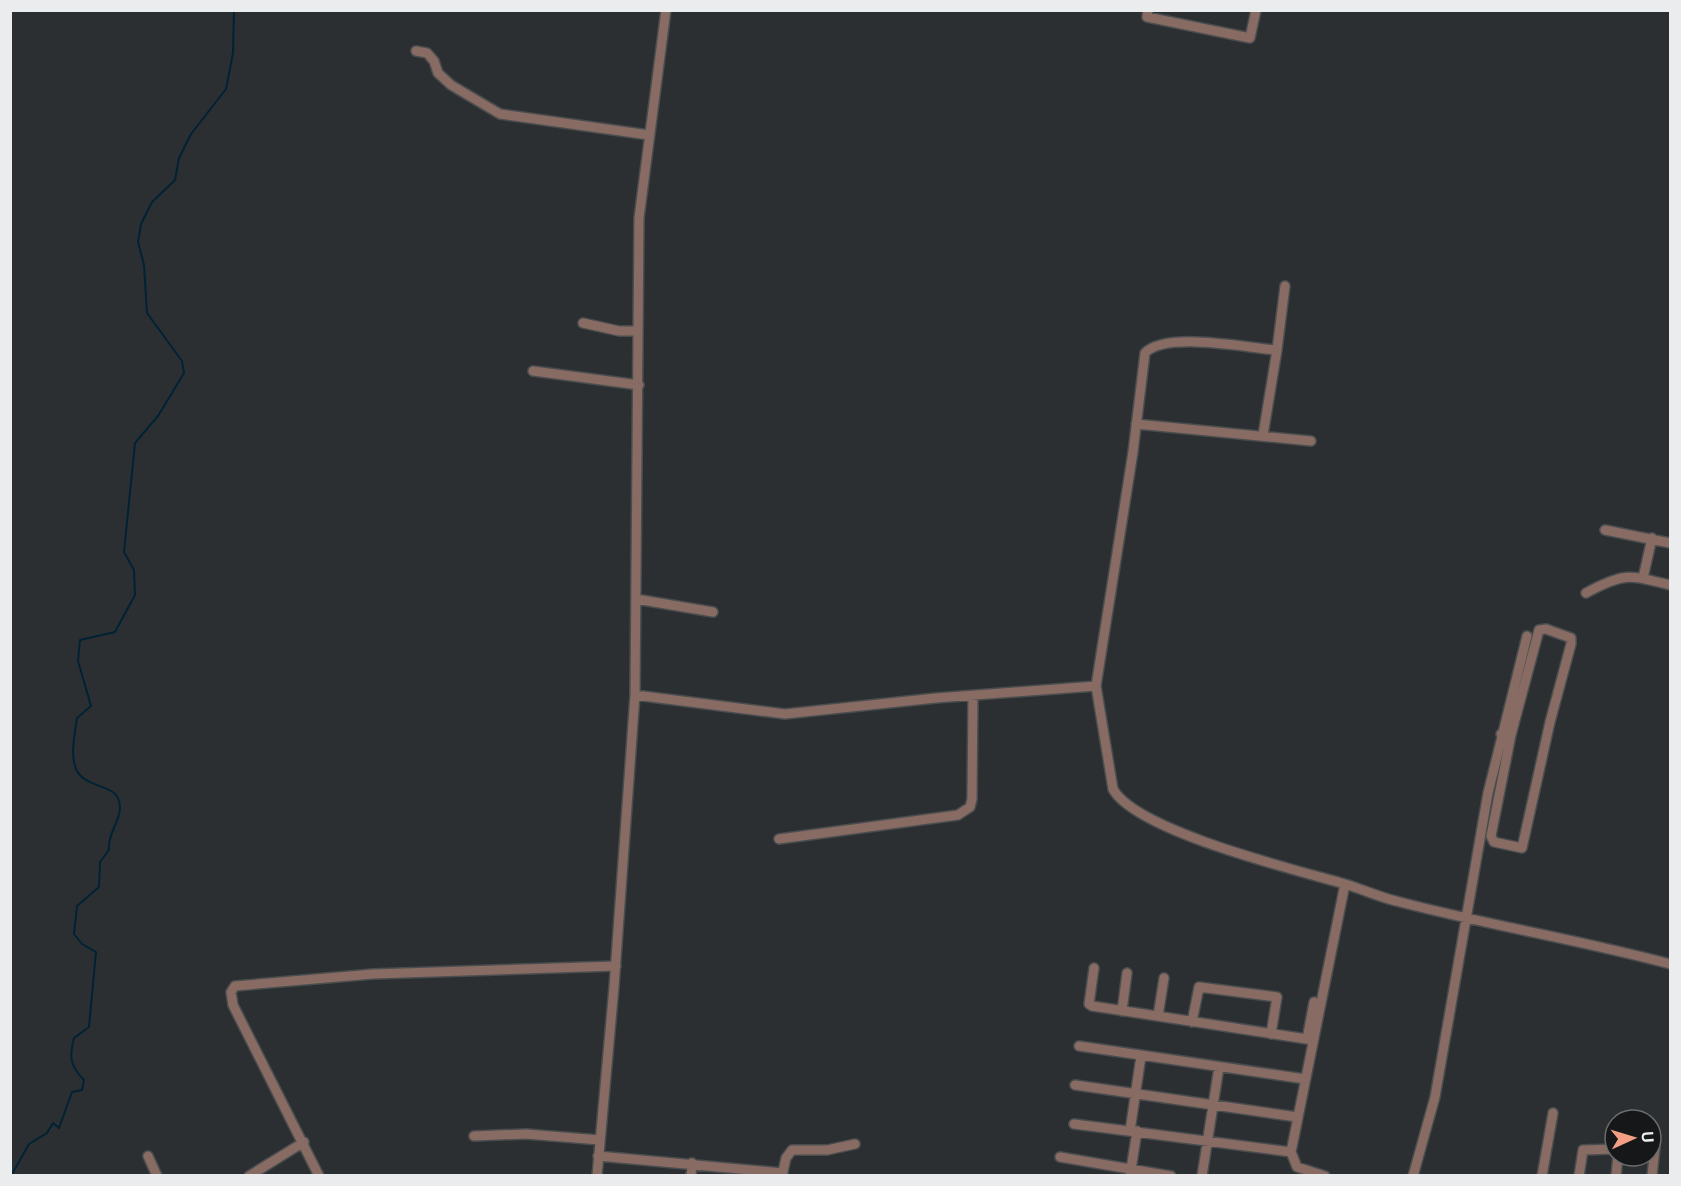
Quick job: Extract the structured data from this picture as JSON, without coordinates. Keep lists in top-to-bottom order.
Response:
{
  "north": "right"
}
